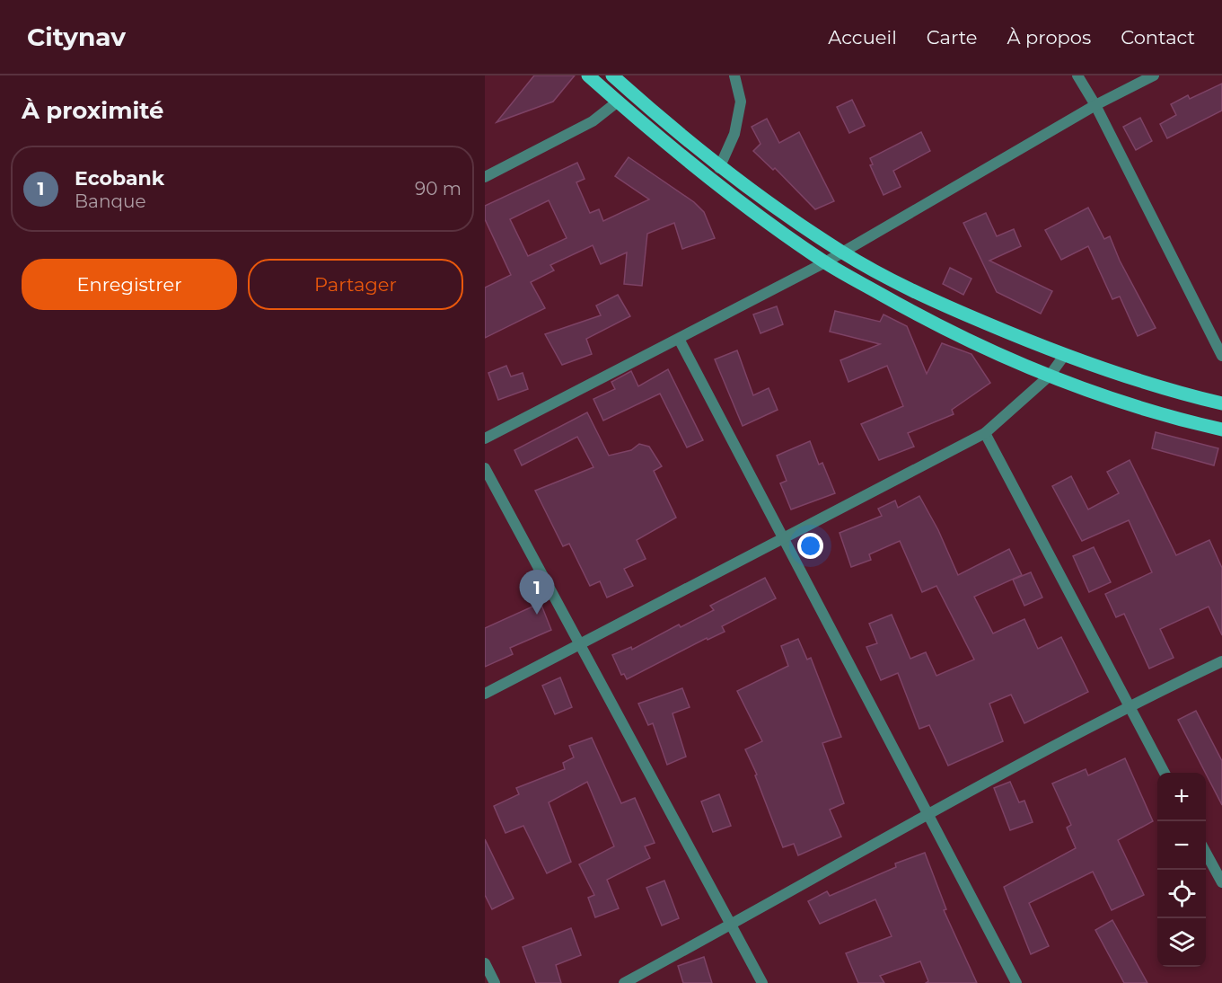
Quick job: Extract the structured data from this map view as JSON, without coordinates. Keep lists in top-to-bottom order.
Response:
{
  "page": {
    "header": "Citynav",
    "nav": [
      "Accueil",
      "Carte",
      "À propos",
      "Contact"
    ],
    "heading": "À proximité",
    "list": [
      {
        "mark": "1",
        "name": "Ecobank",
        "note": "Banque",
        "value": "90 m"
      }
    ],
    "buttons": ["Enregistrer", "Partager"],
    "pins": "1",
    "map_buttons": ["+", "−"]
  }
}
